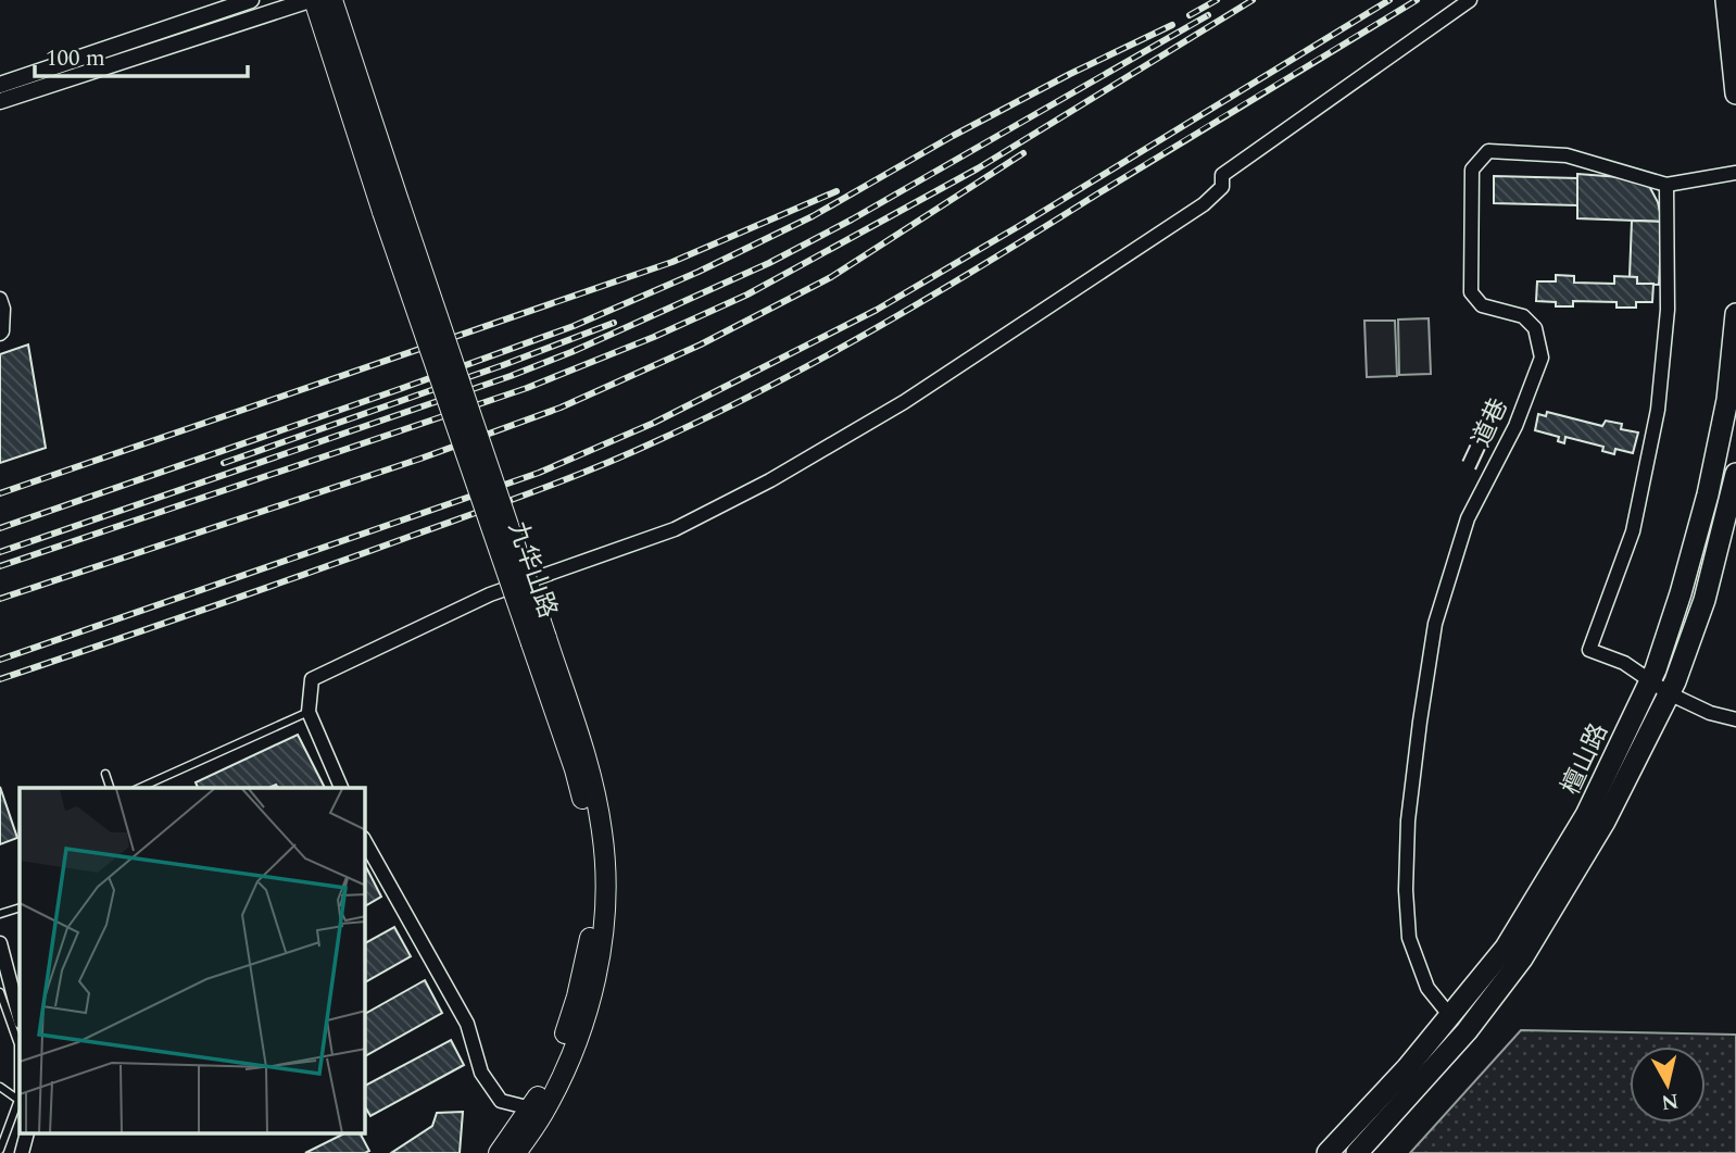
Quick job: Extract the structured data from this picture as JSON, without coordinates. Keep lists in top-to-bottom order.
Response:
{
  "streets": {
    "main road": ["九华山路", "檀山路"],
    "street": ["二道巷"]
  },
  "crossings": [
    ["二道巷", "檀山路"]
  ],
  "scale_bar": "100 m",
  "north": "bottom"
}
